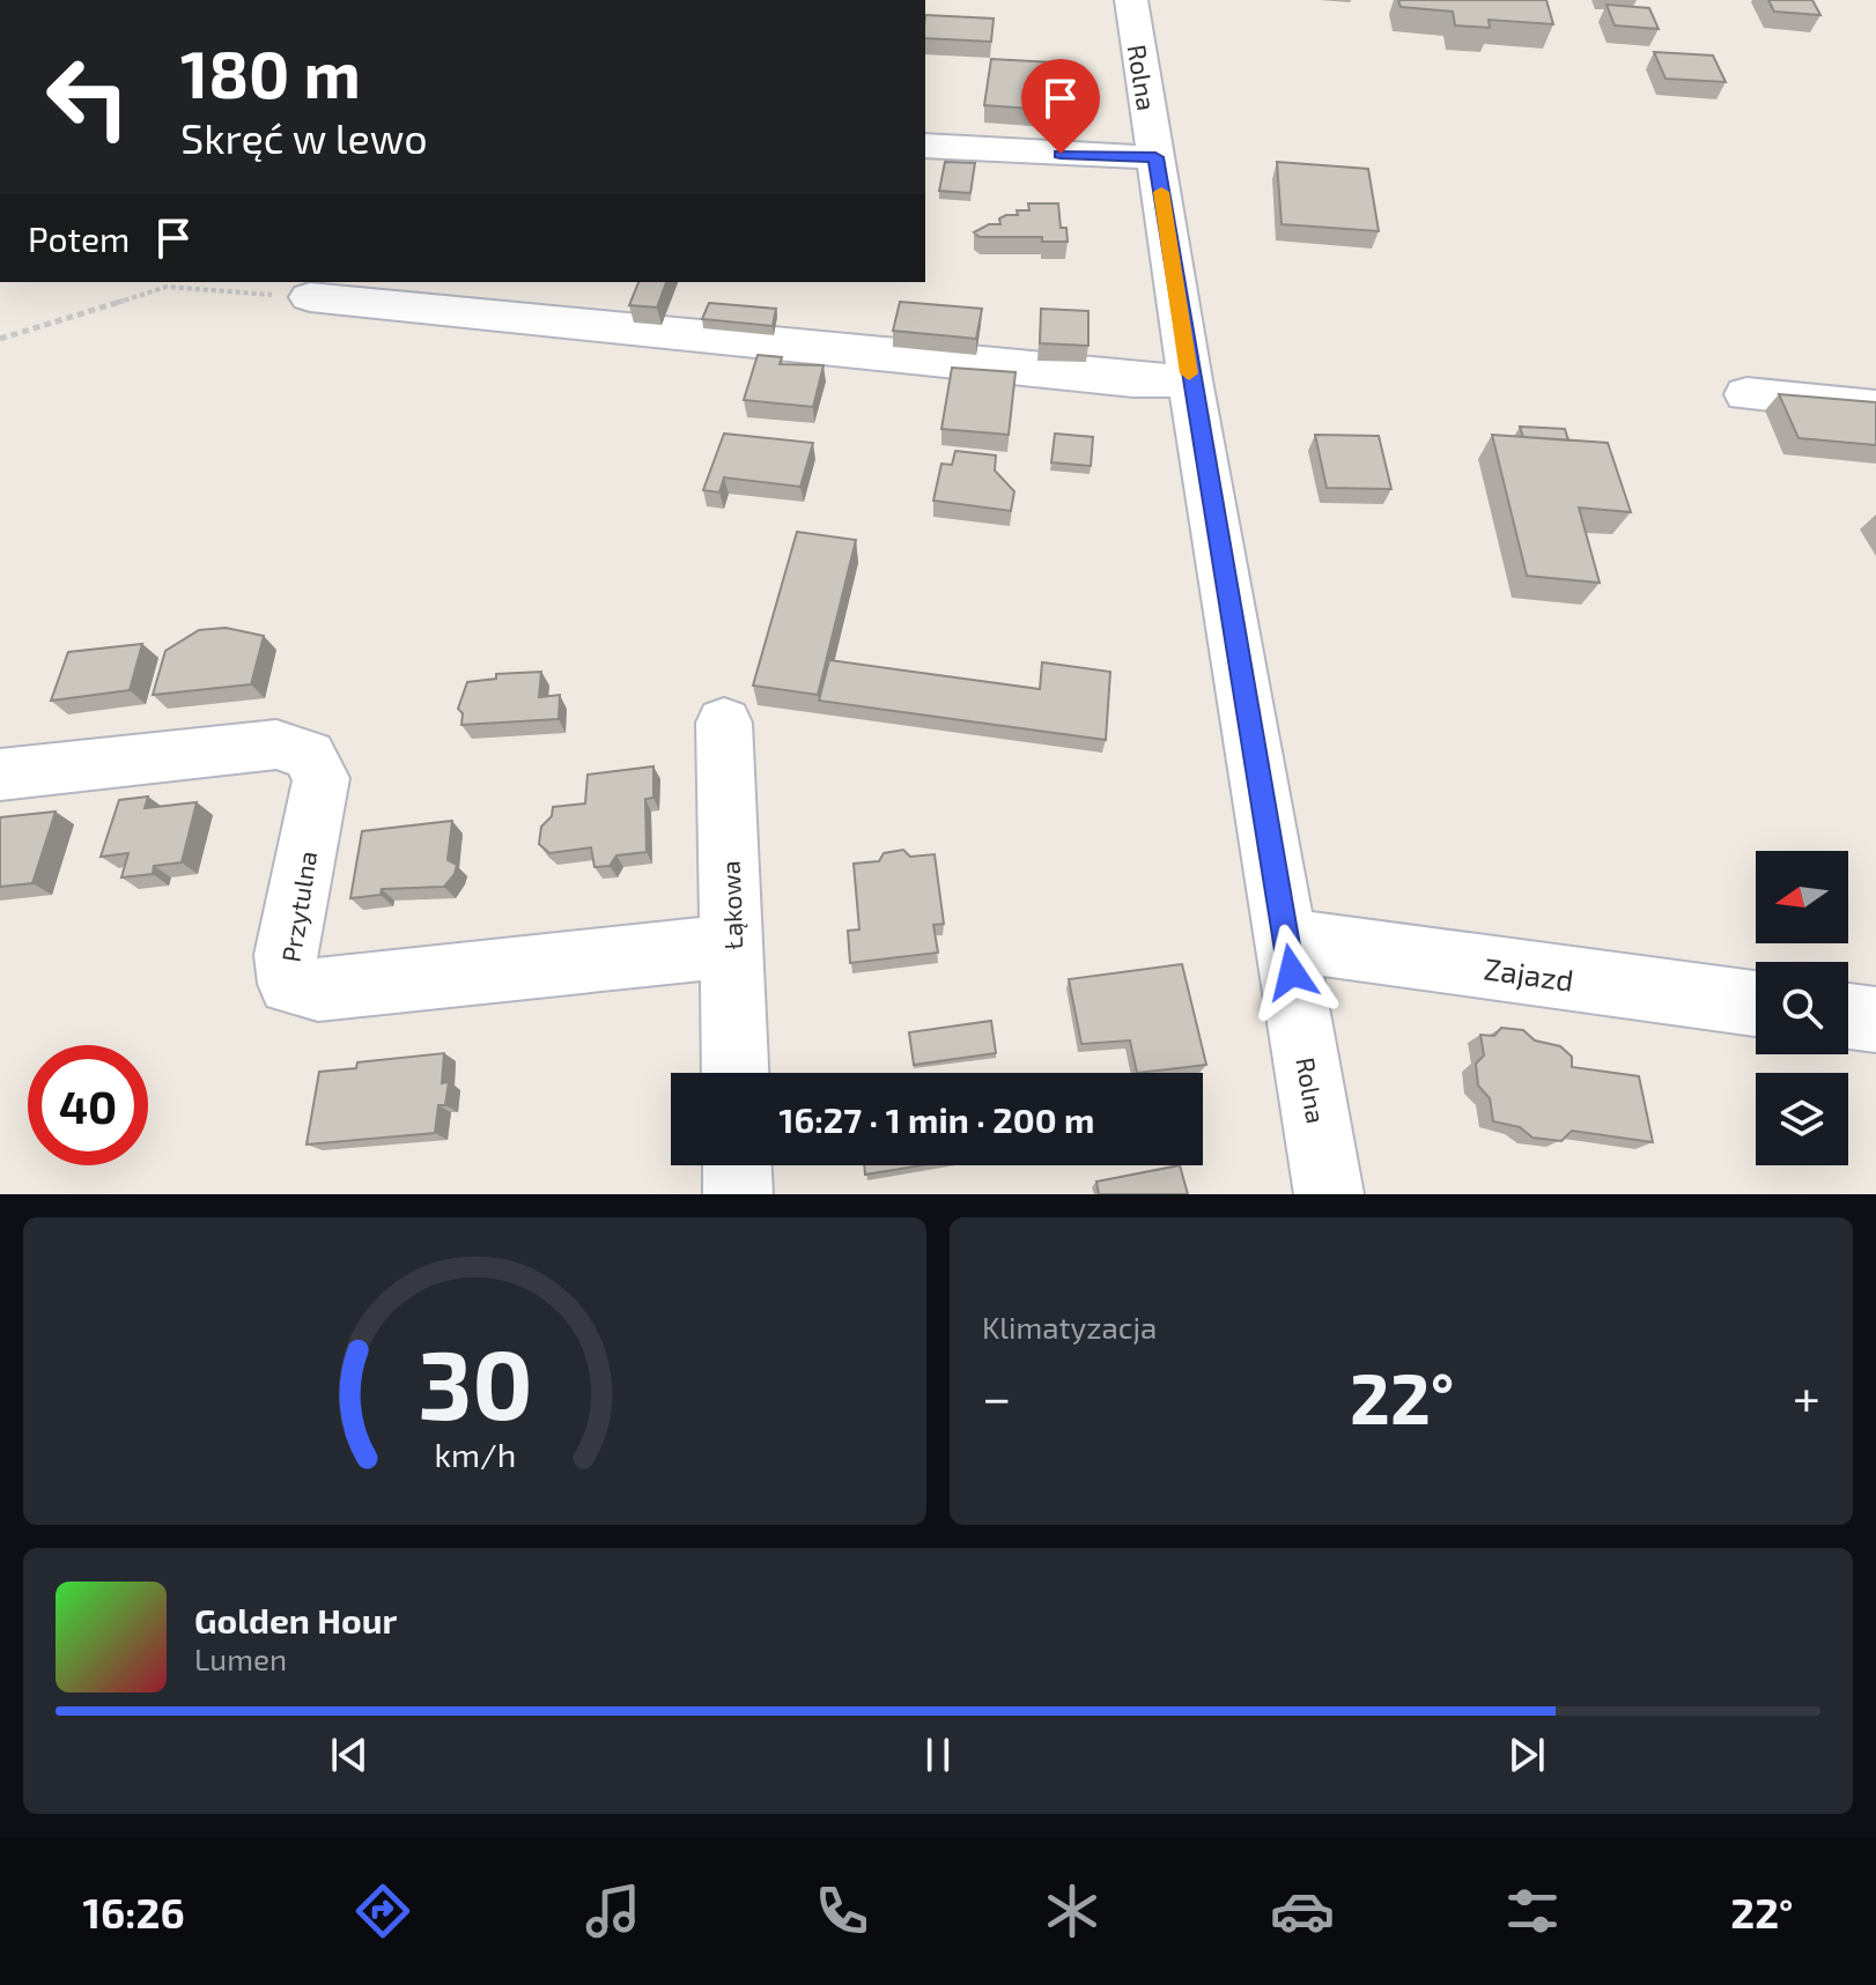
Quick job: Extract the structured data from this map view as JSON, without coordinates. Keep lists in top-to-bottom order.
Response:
{
  "streets": {
    "street": [
      "Rolna",
      "Łąkowa",
      "Przytulna",
      "Zajazd"
    ]
  },
  "crossings": [
    ["Rolna", "Zajazd"],
    ["Łąkowa", "Przytulna"]
  ],
  "north": "left",
  "page": {
    "turn": ["180 m", "Skręć w lewo"],
    "then": "Potem",
    "limit": "40",
    "trip": "16:27 · 1 min · 200 m",
    "tile": "Klimatyzacja",
    "heat": ["−", "22°", "+"],
    "song": ["Golden Hour", "Lumen"],
    "tabs": ["16:26", "22°"],
    "gauge": ["30", "km/h"]
  }
}
